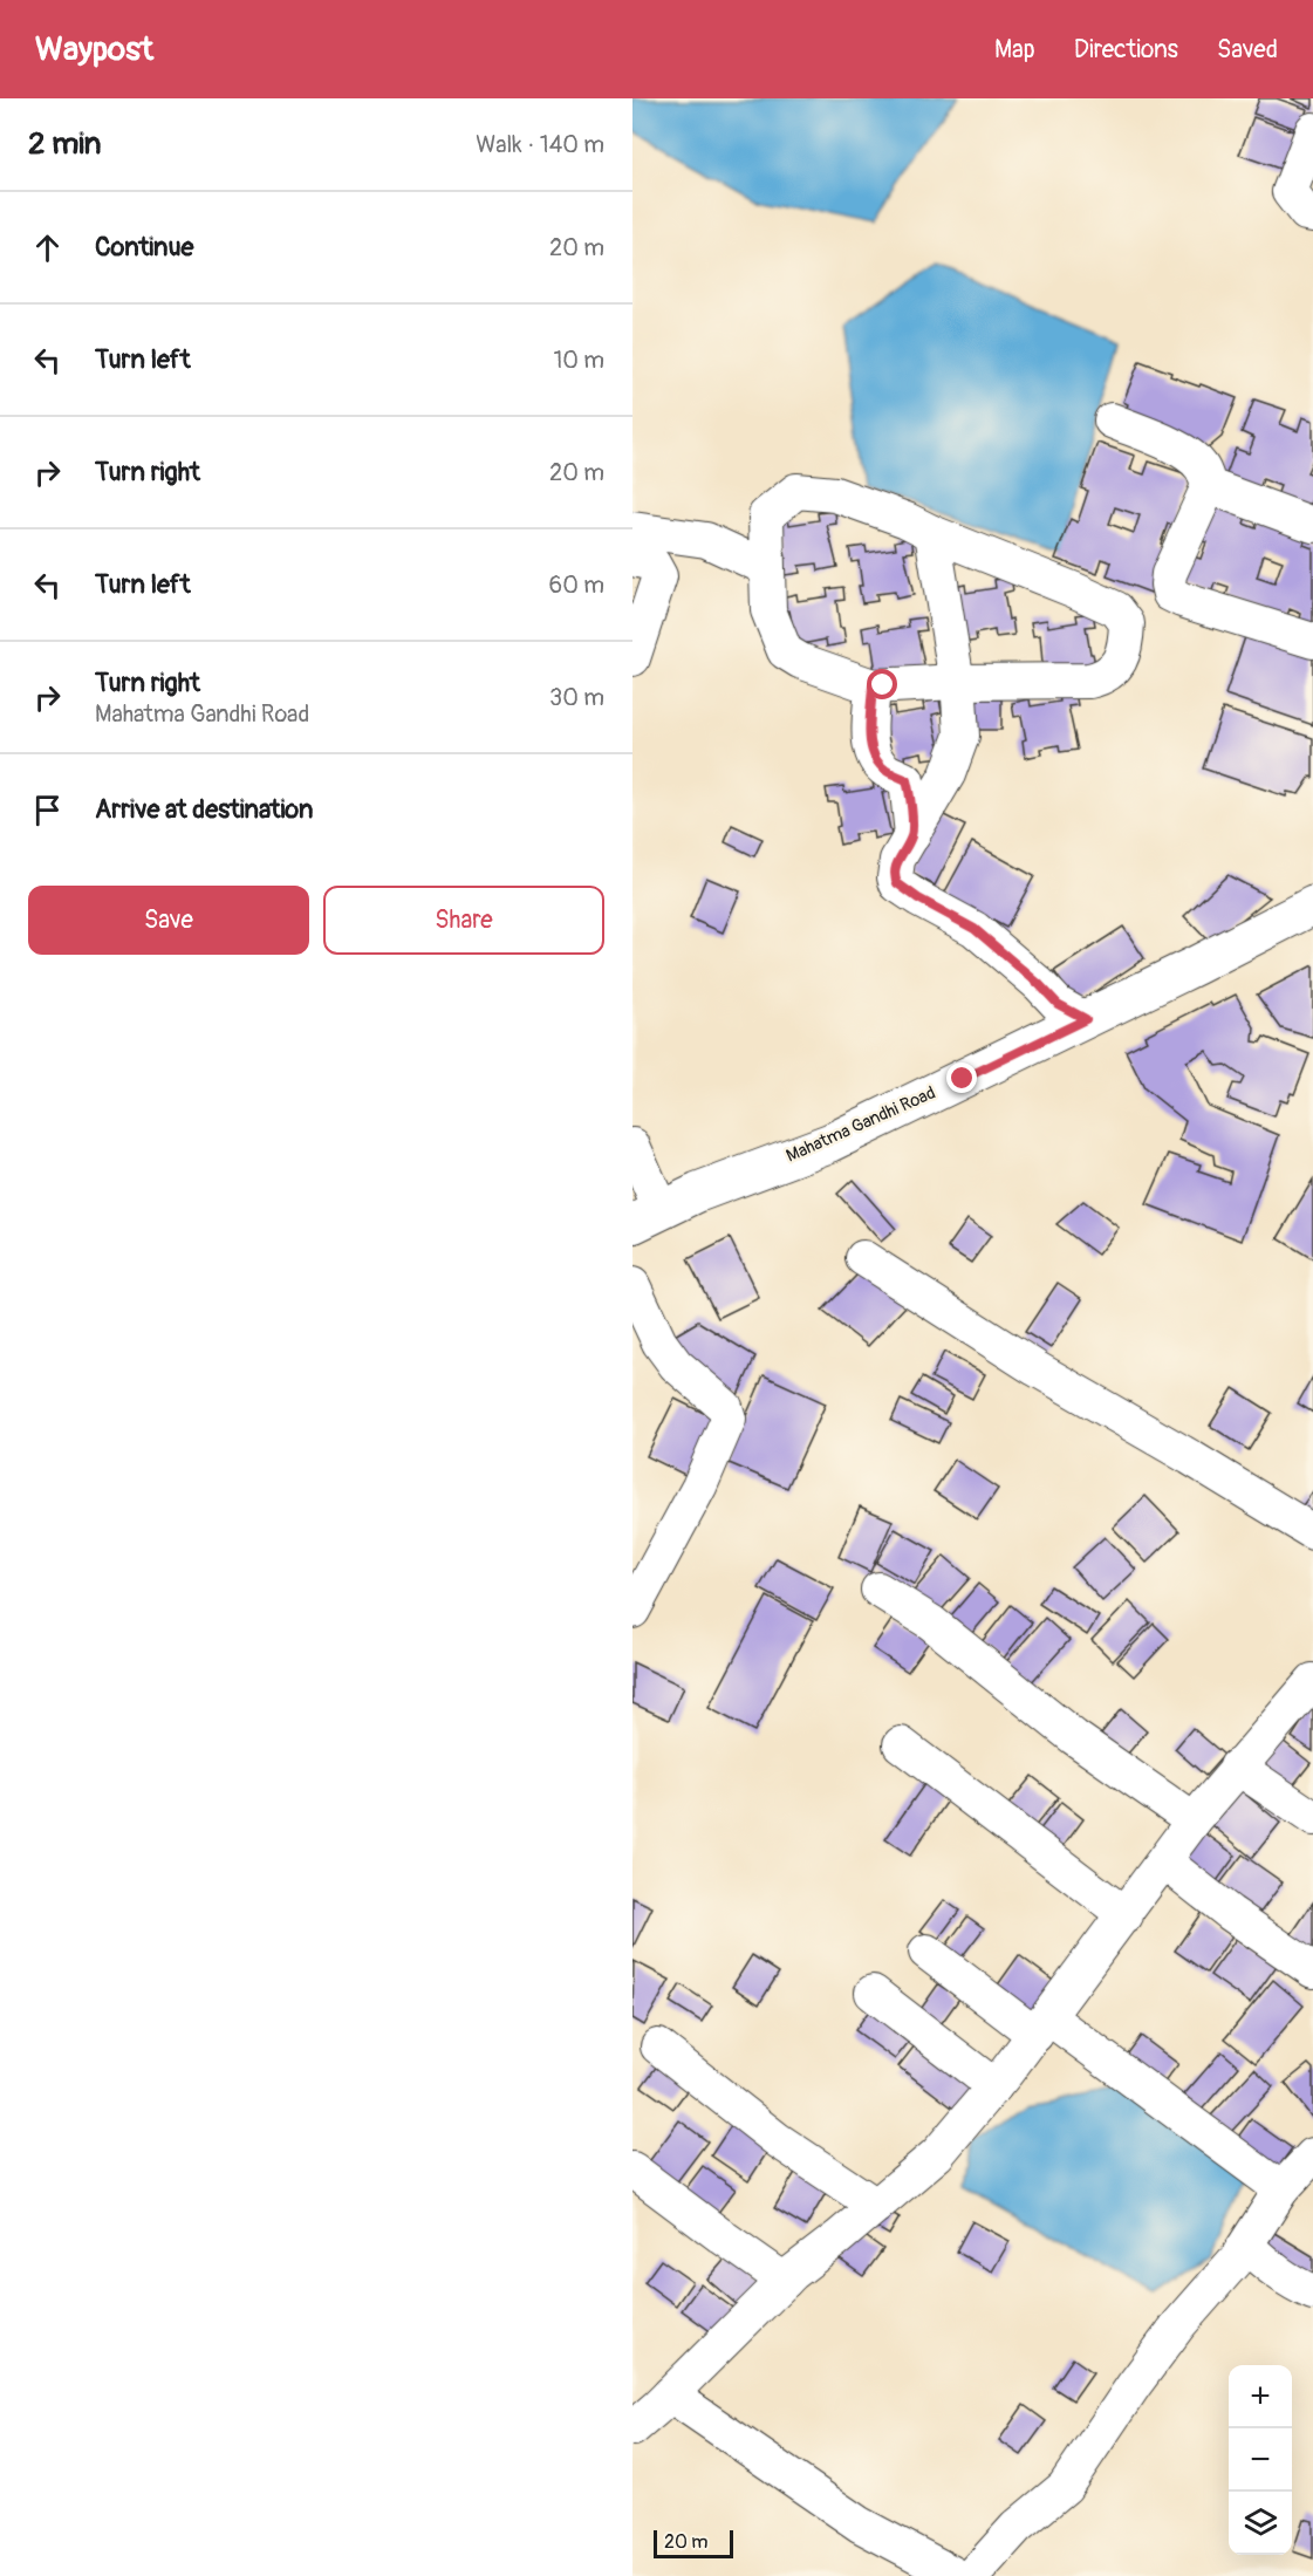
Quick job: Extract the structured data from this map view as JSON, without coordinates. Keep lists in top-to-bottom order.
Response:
{
  "streets": {
    "main road": ["Mahatma Gandhi Road"]
  },
  "scale_bar": "20 m",
  "page": {
    "header": "Waypost",
    "nav": ["Map", "Directions", "Saved"],
    "heading": ["2 min", "Walk · 140 m"],
    "list": [
      ["Continue", "20 m"],
      ["Turn left", "10 m"],
      ["Turn right", "20 m"],
      ["Turn left", "60 m"],
      ["Turn right", "Mahatma Gandhi Road", "30 m"],
      "Arrive at destination"
    ],
    "buttons": ["Save", "Share"],
    "map_buttons": ["+", "−"],
    "scale": "20 m"
  }
}
